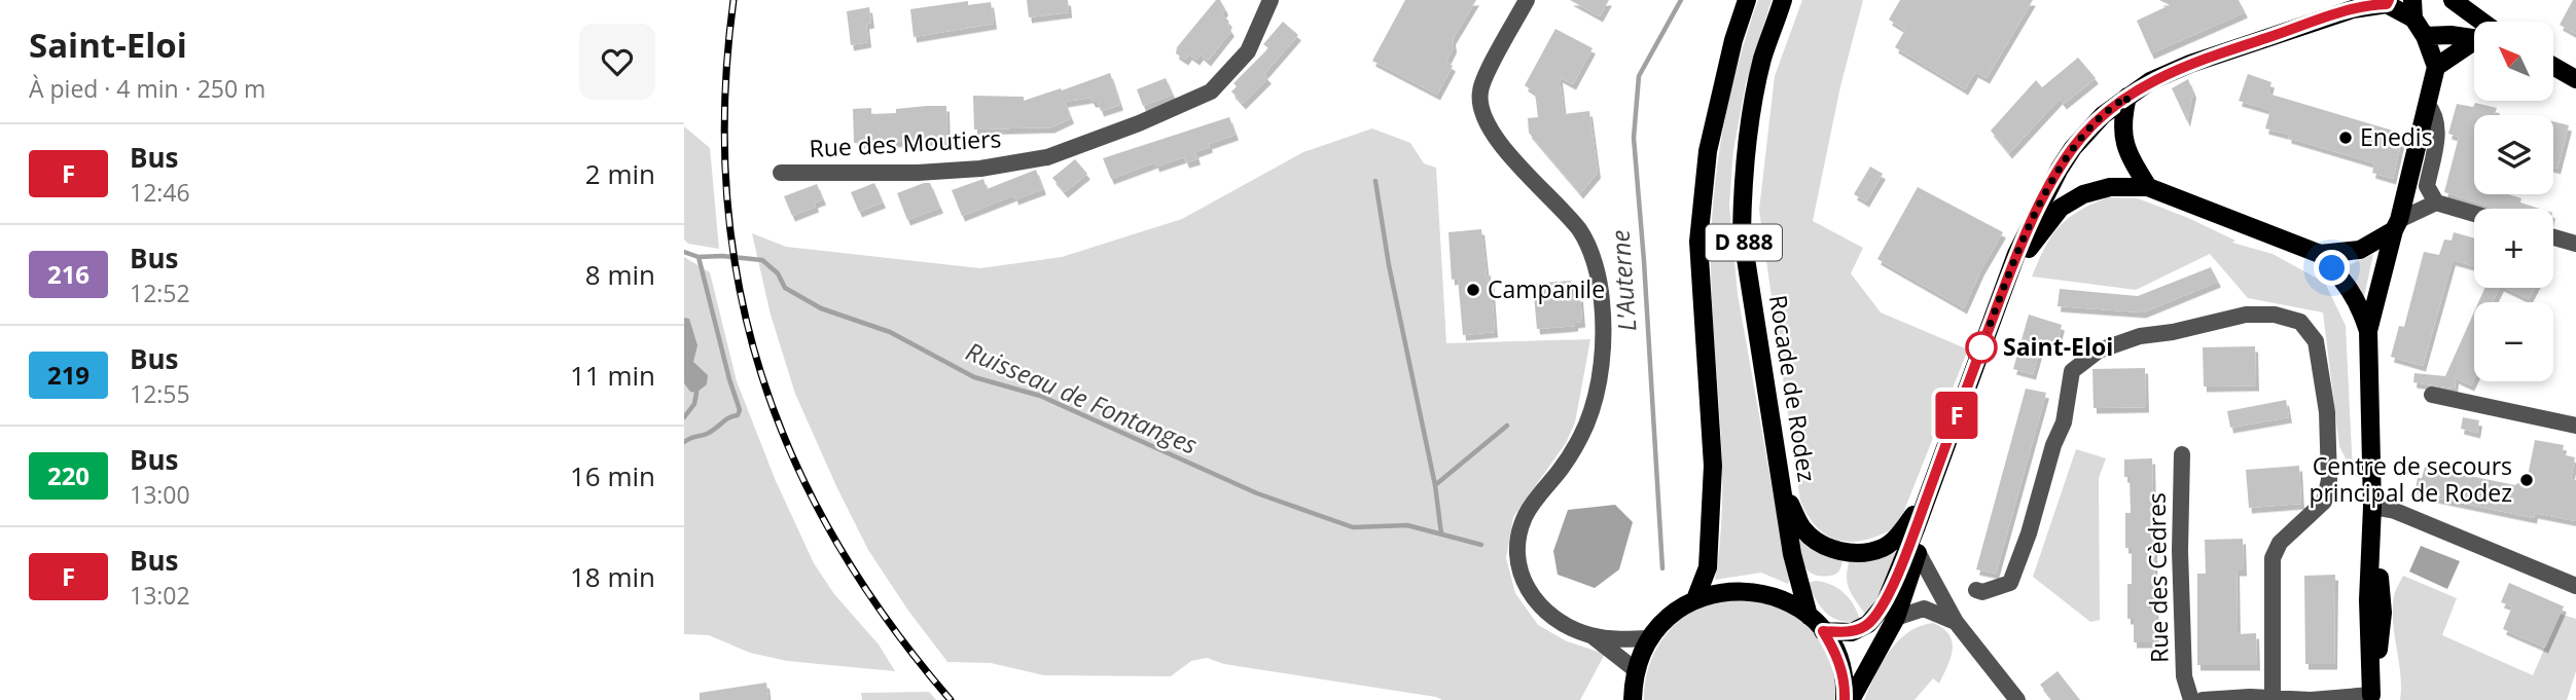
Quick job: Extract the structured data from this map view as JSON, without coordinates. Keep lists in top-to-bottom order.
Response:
{
  "streets": {
    "main road": ["D 888", "Rocade de Rodez"],
    "street": ["Rue des Moutiers", "Rue des Cèdres"]
  },
  "water": ["L'Auterne", "Ruisseau de Fontanges"],
  "places": [
    "Enedis",
    "Campanile",
    "Saint-Eloi",
    "Centre de secours principal de Rodez"
  ],
  "lines": ["bus line F"],
  "north": "top left",
  "page": {
    "heading": ["Saint-Eloi", "À pied · 4 min · 250 m"],
    "on_map": "F",
    "map_buttons": ["+", "−"],
    "list": [
      {
        "mark": "F",
        "name": "Bus",
        "note": "12:46",
        "value": "2 min"
      },
      {
        "mark": "216",
        "name": "Bus",
        "note": "12:52",
        "value": "8 min"
      },
      {
        "mark": "219",
        "name": "Bus",
        "note": "12:55",
        "value": "11 min"
      },
      {
        "mark": "220",
        "name": "Bus",
        "note": "13:00",
        "value": "16 min"
      },
      {
        "mark": "F",
        "name": "Bus",
        "note": "13:02",
        "value": "18 min"
      }
    ]
  }
}
